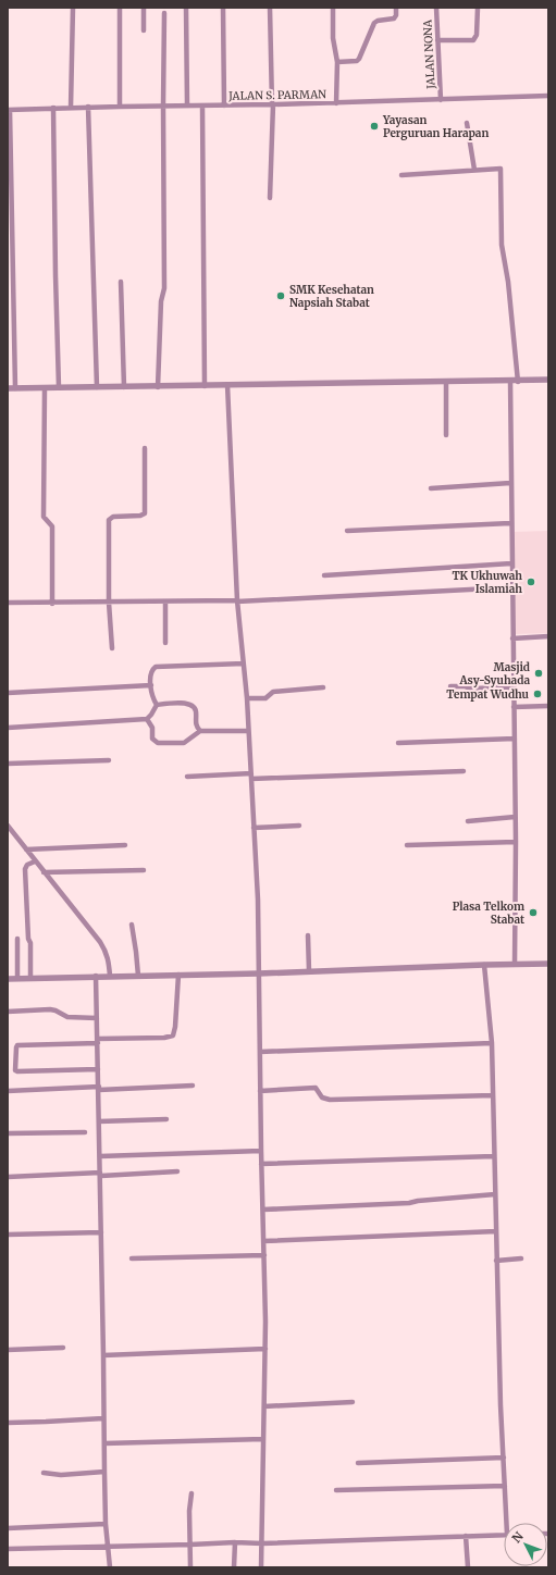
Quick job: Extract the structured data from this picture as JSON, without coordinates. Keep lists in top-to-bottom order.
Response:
{
  "streets": {
    "street": ["JALAN NONA", "JALAN S. PARMAN"]
  },
  "crossings": [
    ["JALAN NONA", "JALAN S. PARMAN"]
  ],
  "places": [
    "Yayasan Perguruan Harapan",
    "SMK Kesehatan Napsiah Stabat",
    "TK Ukhuwah Islamiah",
    "Masjid Asy-Syuhada",
    "Tempat Wudhu",
    "Plasa Telkom Stabat"
  ],
  "north": "top left"
}
